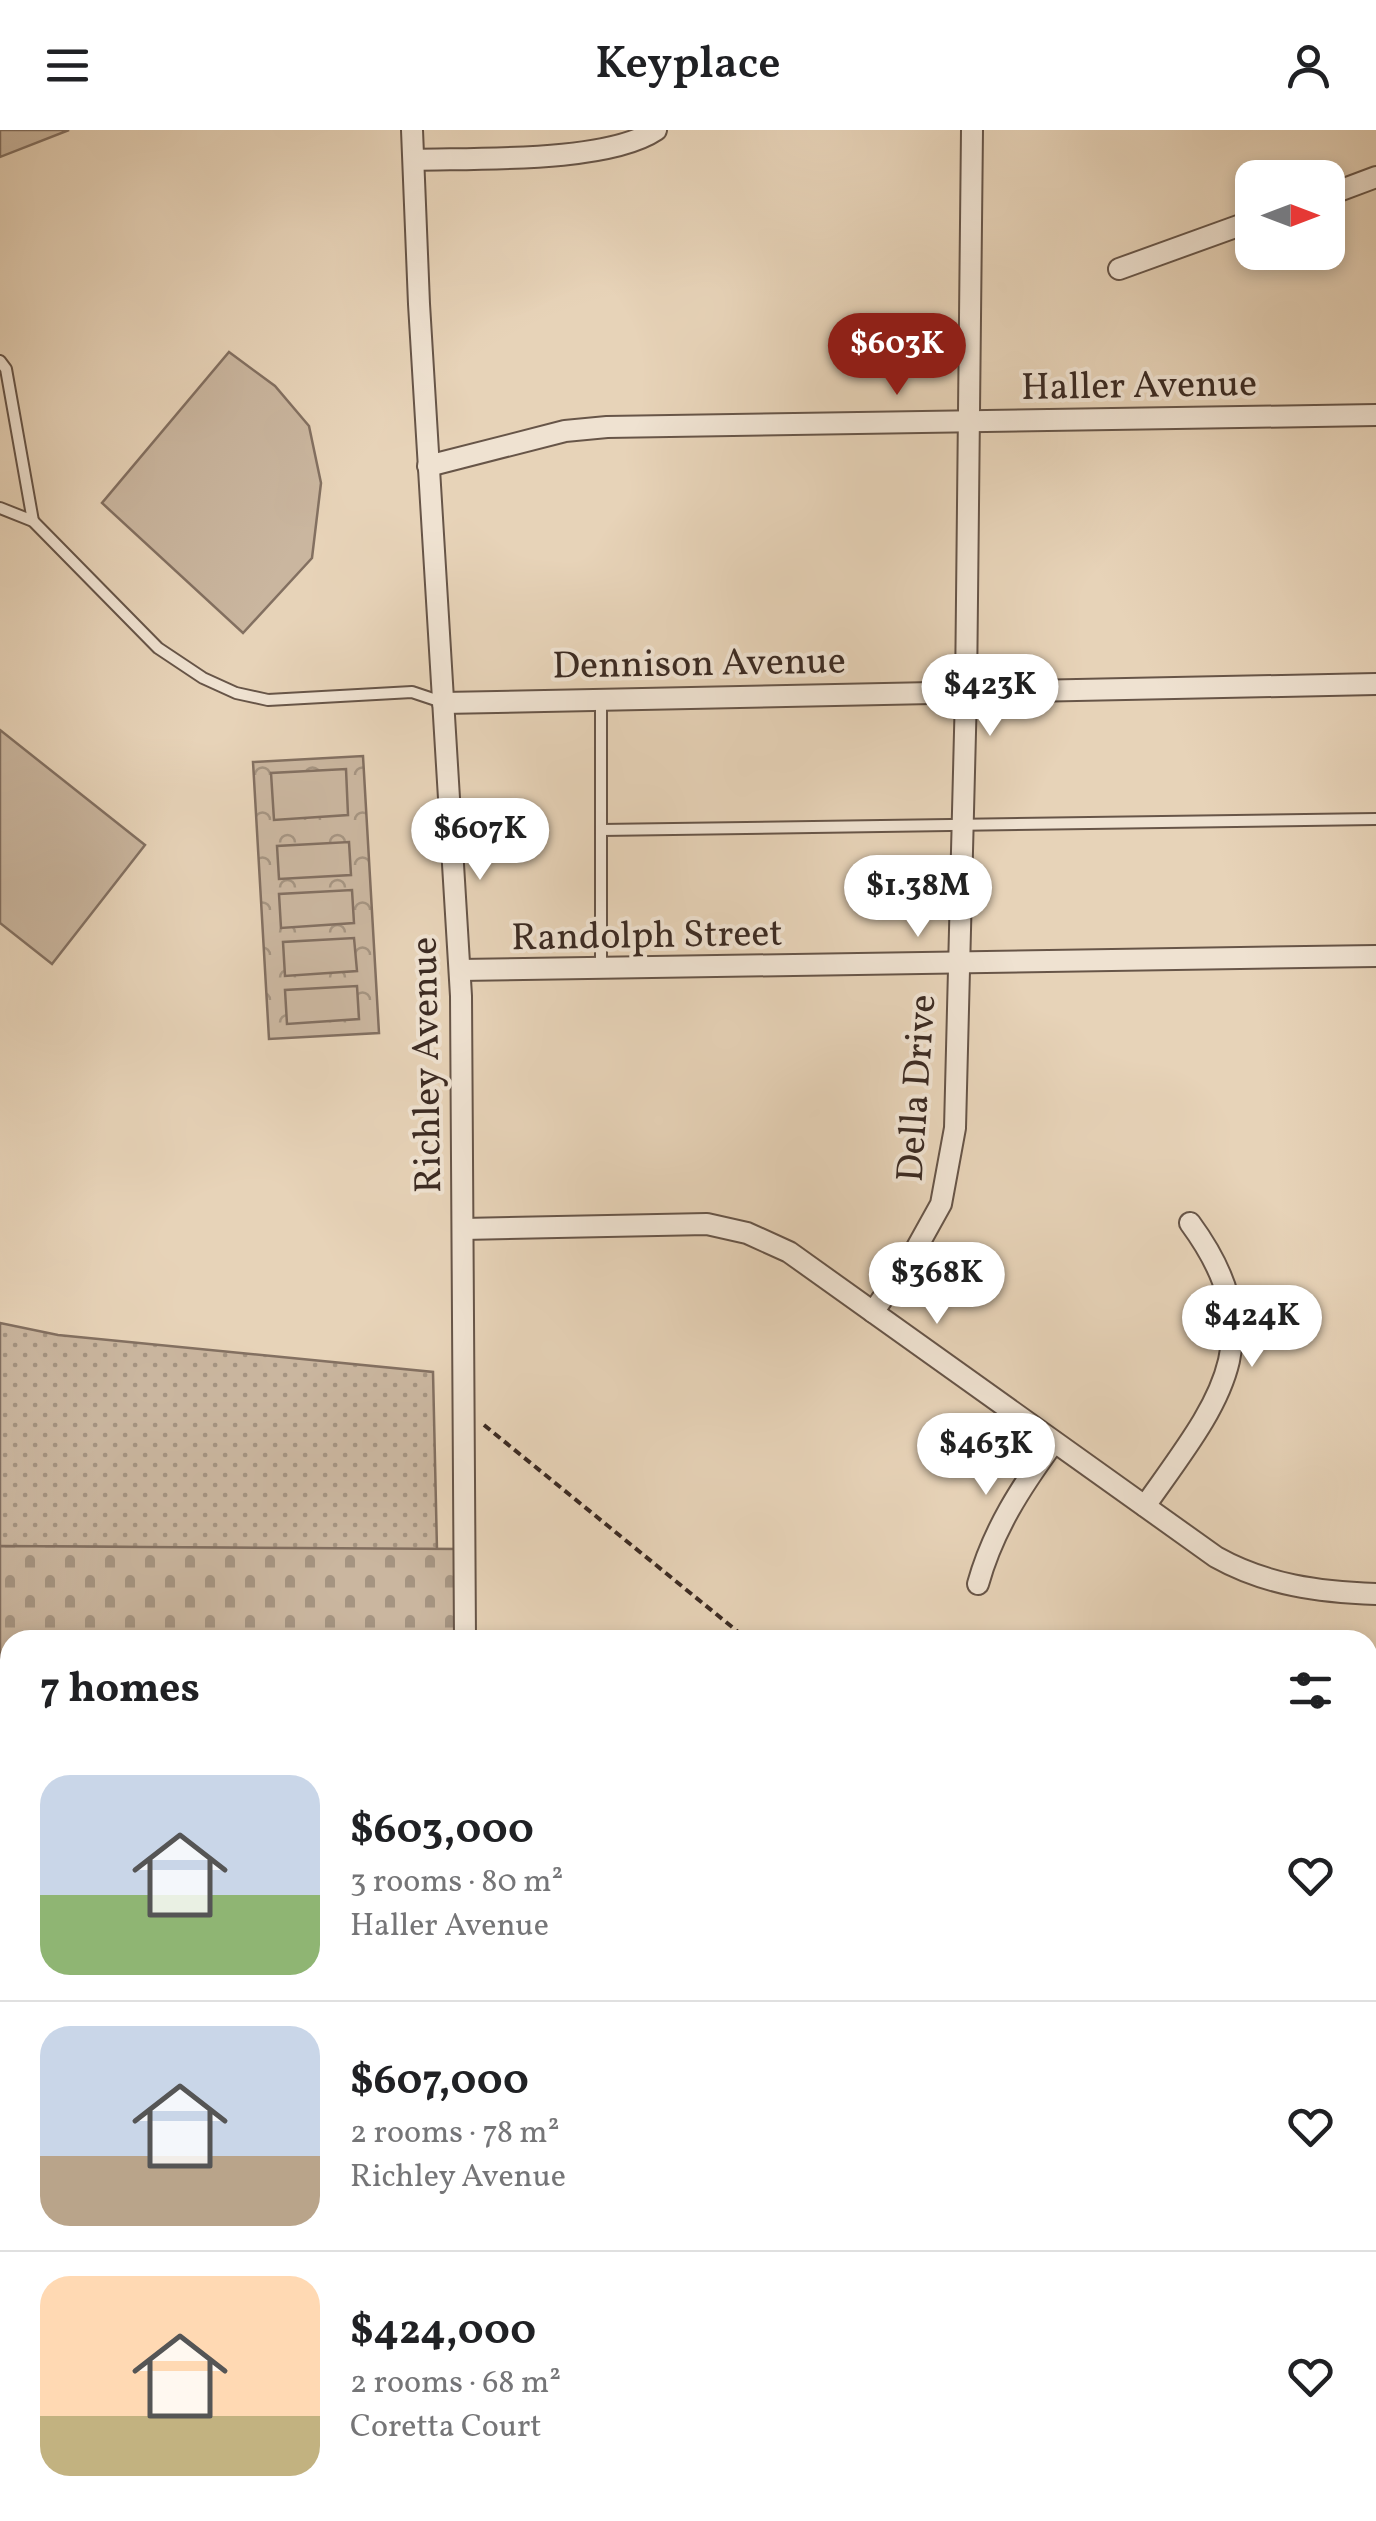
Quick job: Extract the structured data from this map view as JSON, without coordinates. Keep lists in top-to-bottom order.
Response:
{
  "streets": {
    "street": [
      "Haller Avenue",
      "Dennison Avenue",
      "Randolph Street",
      "Richley Avenue",
      "Della Drive"
    ]
  },
  "crossings": [
    ["Haller Avenue", "Richley Avenue"],
    ["Haller Avenue", "Della Drive"],
    ["Dennison Avenue", "Richley Avenue"],
    ["Dennison Avenue", "Della Drive"],
    ["Randolph Street", "Richley Avenue"],
    ["Randolph Street", "Della Drive"]
  ],
  "north": "right",
  "page": {
    "header": "Keyplace",
    "price": [
      "$603K",
      "$423K",
      "$607K",
      "$1.38M",
      "$368K",
      "$424K",
      "$463K"
    ],
    "heading": "7 homes",
    "list": [
      {
        "name": "$603,000",
        "note": "3 rooms · 80 m² · Haller Avenue"
      },
      {
        "name": "$607,000",
        "note": "2 rooms · 78 m² · Richley Avenue"
      },
      {
        "name": "$424,000",
        "note": "2 rooms · 68 m² · Coretta Court"
      }
    ]
  }
}
